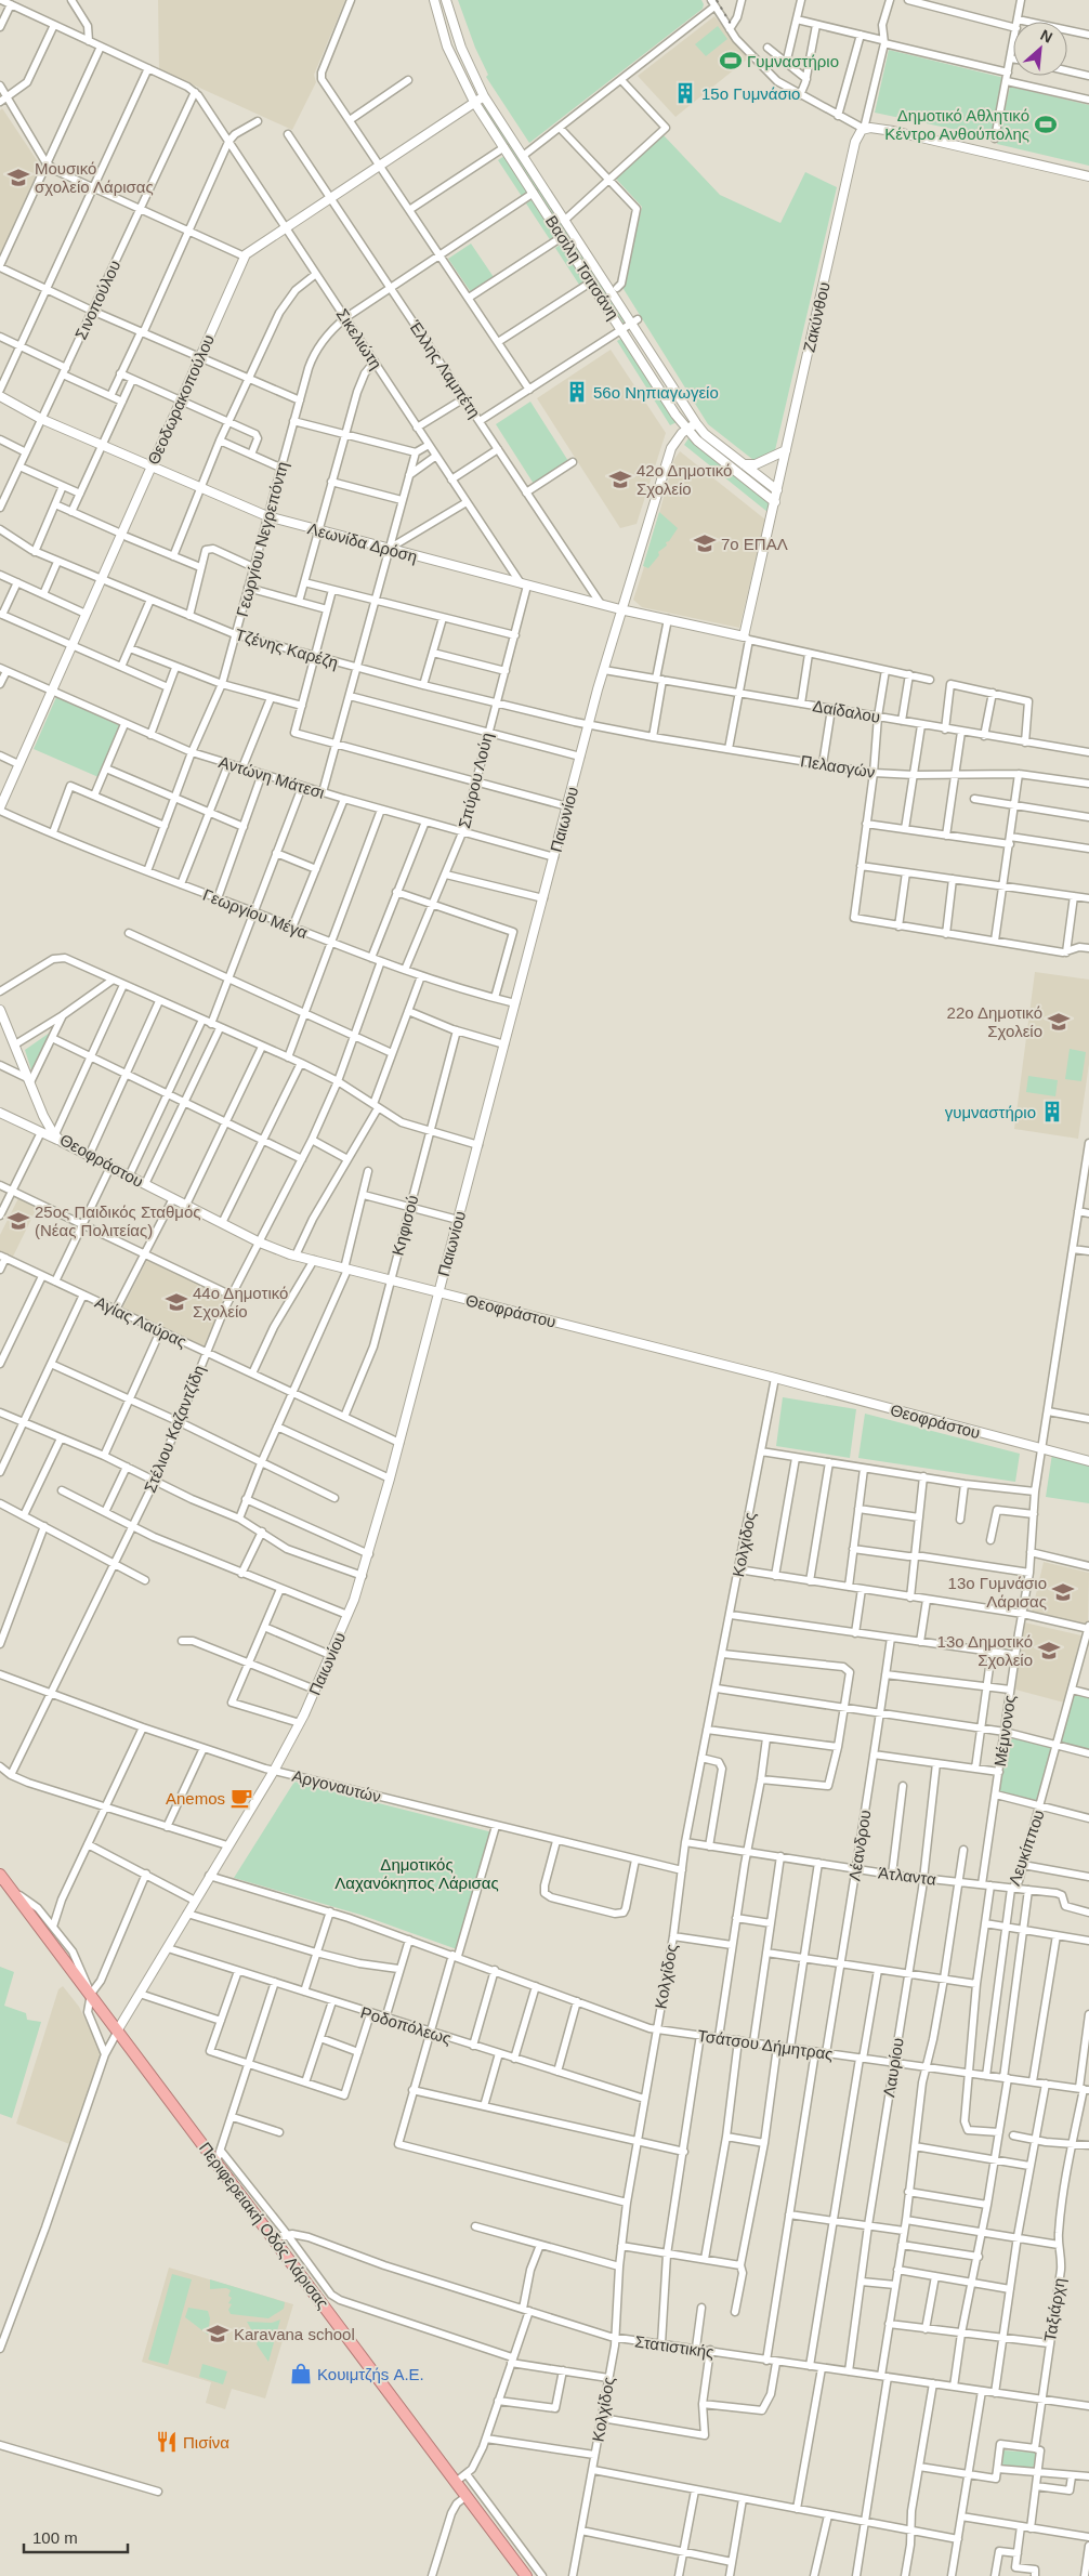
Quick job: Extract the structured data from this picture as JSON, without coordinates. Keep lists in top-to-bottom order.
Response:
{
  "streets": {
    "highway": ["Περιφερειακή Οδός Λάρισας"],
    "street": [
      "Βασίλη Τσιτσάνη",
      "Σινοπούλου",
      "Ζακύνθου",
      "Σικελιώτη",
      "Έλλης Λαμπέτη",
      "Θεοδωρακοπούλου",
      "Γεωργίου Νεγρεπόντη",
      "Λεωνίδα Δρόση",
      "Τζένης Καρέζη",
      "Δαίδαλου",
      "Πελασγών",
      "Αντώνη Μάτεσι",
      "Σπύρου Λούη",
      "Παιωνίου",
      "Γεωργίου Μέγα",
      "Θεοφράστου",
      "Κηφισού",
      "Αγίας Λαύρας",
      "Στέλιου Καζαντζίδη",
      "Κολχίδος",
      "Μέμνονος",
      "Αργοναυτών",
      "Λέανδρου",
      "Λευκίππου",
      "Άτλαντα",
      "Ροδοπόλεως",
      "Τσάτσου Δήμητρας",
      "Λαυρίου",
      "Ταξιάρχη",
      "Στατιστικής"
    ]
  },
  "crossings": [
    ["Βασίλη Τσιτσάνη", "Ζακύνθου"],
    ["Βασίλη Τσιτσάνη", "Γεωργίου Νεγρεπόντη"],
    ["Βασίλη Τσιτσάνη", "Παιωνίου"],
    ["Σινοπούλου", "Σικελιώτη"],
    ["Σινοπούλου", "Λεωνίδα Δρόση"],
    ["Ζακύνθου", "Λεωνίδα Δρόση"],
    ["Ζακύνθου", "Δαίδαλου"],
    ["Ζακύνθου", "Πελασγών"],
    ["Σικελιώτη", "Γεωργίου Νεγρεπόντη"],
    ["Σικελιώτη", "Λεωνίδα Δρόση"],
    ["Σικελιώτη", "Σπύρου Λούη"],
    ["Έλλης Λαμπέτη", "Γεωργίου Νεγρεπόντη"],
    ["Έλλης Λαμπέτη", "Λεωνίδα Δρόση"],
    ["Θεοδωρακοπούλου", "Λεωνίδα Δρόση"],
    ["Θεοδωρακοπούλου", "Τζένης Καρέζη"],
    ["Θεοδωρακοπούλου", "Αντώνη Μάτεσι"],
    ["Θεοδωρακοπούλου", "Γεωργίου Μέγα"],
    ["Γεωργίου Νεγρεπόντη", "Λεωνίδα Δρόση"],
    ["Γεωργίου Νεγρεπόντη", "Τζένης Καρέζη"],
    ["Γεωργίου Νεγρεπόντη", "Αντώνη Μάτεσι"],
    ["Γεωργίου Νεγρεπόντη", "Γεωργίου Μέγα"],
    ["Λεωνίδα Δρόση", "Σπύρου Λούη"],
    ["Λεωνίδα Δρόση", "Παιωνίου"],
    ["Τζένης Καρέζη", "Πελασγών"],
    ["Τζένης Καρέζη", "Σπύρου Λούη"],
    ["Τζένης Καρέζη", "Παιωνίου"],
    ["Δαίδαλου", "Παιωνίου"],
    ["Πελασγών", "Παιωνίου"],
    ["Αντώνη Μάτεσι", "Σπύρου Λούη"],
    ["Αντώνη Μάτεσι", "Παιωνίου"],
    ["Σπύρου Λούη", "Γεωργίου Μέγα"],
    ["Παιωνίου", "Γεωργίου Μέγα"],
    ["Παιωνίου", "Θεοφράστου"],
    ["Παιωνίου", "Αγίας Λαύρας"],
    ["Παιωνίου", "Αργοναυτών"],
    ["Παιωνίου", "Ροδοπόλεως"],
    ["Παιωνίου", "Τσάτσου Δήμητρας"],
    ["Παιωνίου", "Περιφερειακή Οδός Λάρισας"],
    ["Γεωργίου Μέγα", "Στέλιου Καζαντζίδη"],
    ["Θεοφράστου", "Κηφισού"],
    ["Θεοφράστου", "Στέλιου Καζαντζίδη"],
    ["Θεοφράστου", "Κολχίδος"],
    ["Θεοφράστου", "Μέμνονος"],
    ["Κηφισού", "Αγίας Λαύρας"],
    ["Αγίας Λαύρας", "Στέλιου Καζαντζίδη"],
    ["Στέλιου Καζαντζίδη", "Αργοναυτών"],
    ["Κολχίδος", "Αργοναυτών"],
    ["Κολχίδος", "Άτλαντα"],
    ["Κολχίδος", "Ροδοπόλεως"],
    ["Κολχίδος", "Τσάτσου Δήμητρας"],
    ["Κολχίδος", "Στατιστικής"],
    ["Μέμνονος", "Άτλαντα"],
    ["Λέανδρου", "Άτλαντα"],
    ["Λέανδρου", "Τσάτσου Δήμητρας"],
    ["Λευκίππου", "Άτλαντα"],
    ["Λευκίππου", "Τσάτσου Δήμητρας"],
    ["Άτλαντα", "Λαυρίου"],
    ["Τσάτσου Δήμητρας", "Λαυρίου"],
    ["Τσάτσου Δήμητρας", "Ταξιάρχη"],
    ["Λαυρίου", "Στατιστικής"],
    ["Περιφερειακή Οδός Λάρισας", "Στατιστικής"],
    ["Ταξιάρχη", "Στατιστικής"]
  ],
  "parks": ["Δημοτικός Λαχανόκηπος Λάρισας"],
  "places": {
    "sports": ["Γυμναστήριο", "Δημοτικό Αθλητικό Κέντρο Ανθούπολης"],
    "building": ["15ο Γυμνάσιο", "56ο Νηπιαγωγείο", "γυμναστήριο"],
    "school or university": [
      "Μουσικό σχολείο Λάρισας",
      "42ο Δημοτικό Σχολείο",
      "7ο ΕΠΑΛ",
      "22ο Δημοτικό Σχολείο",
      "25ος Παιδικός Σταθμός (Νέας Πολιτείας)",
      "44ο Δημοτικό Σχολείο",
      "13ο Γυμνάσιο Λάρισας",
      "13ο Δημοτικό Σχολείο",
      "Karavana school"
    ],
    "cafe": ["Anemos"],
    "shop": ["Κουιμτζήs Α.Ε."],
    "restaurant": ["Πισίνα"]
  },
  "scale_bar": "100 m",
  "north": "top right"
}
